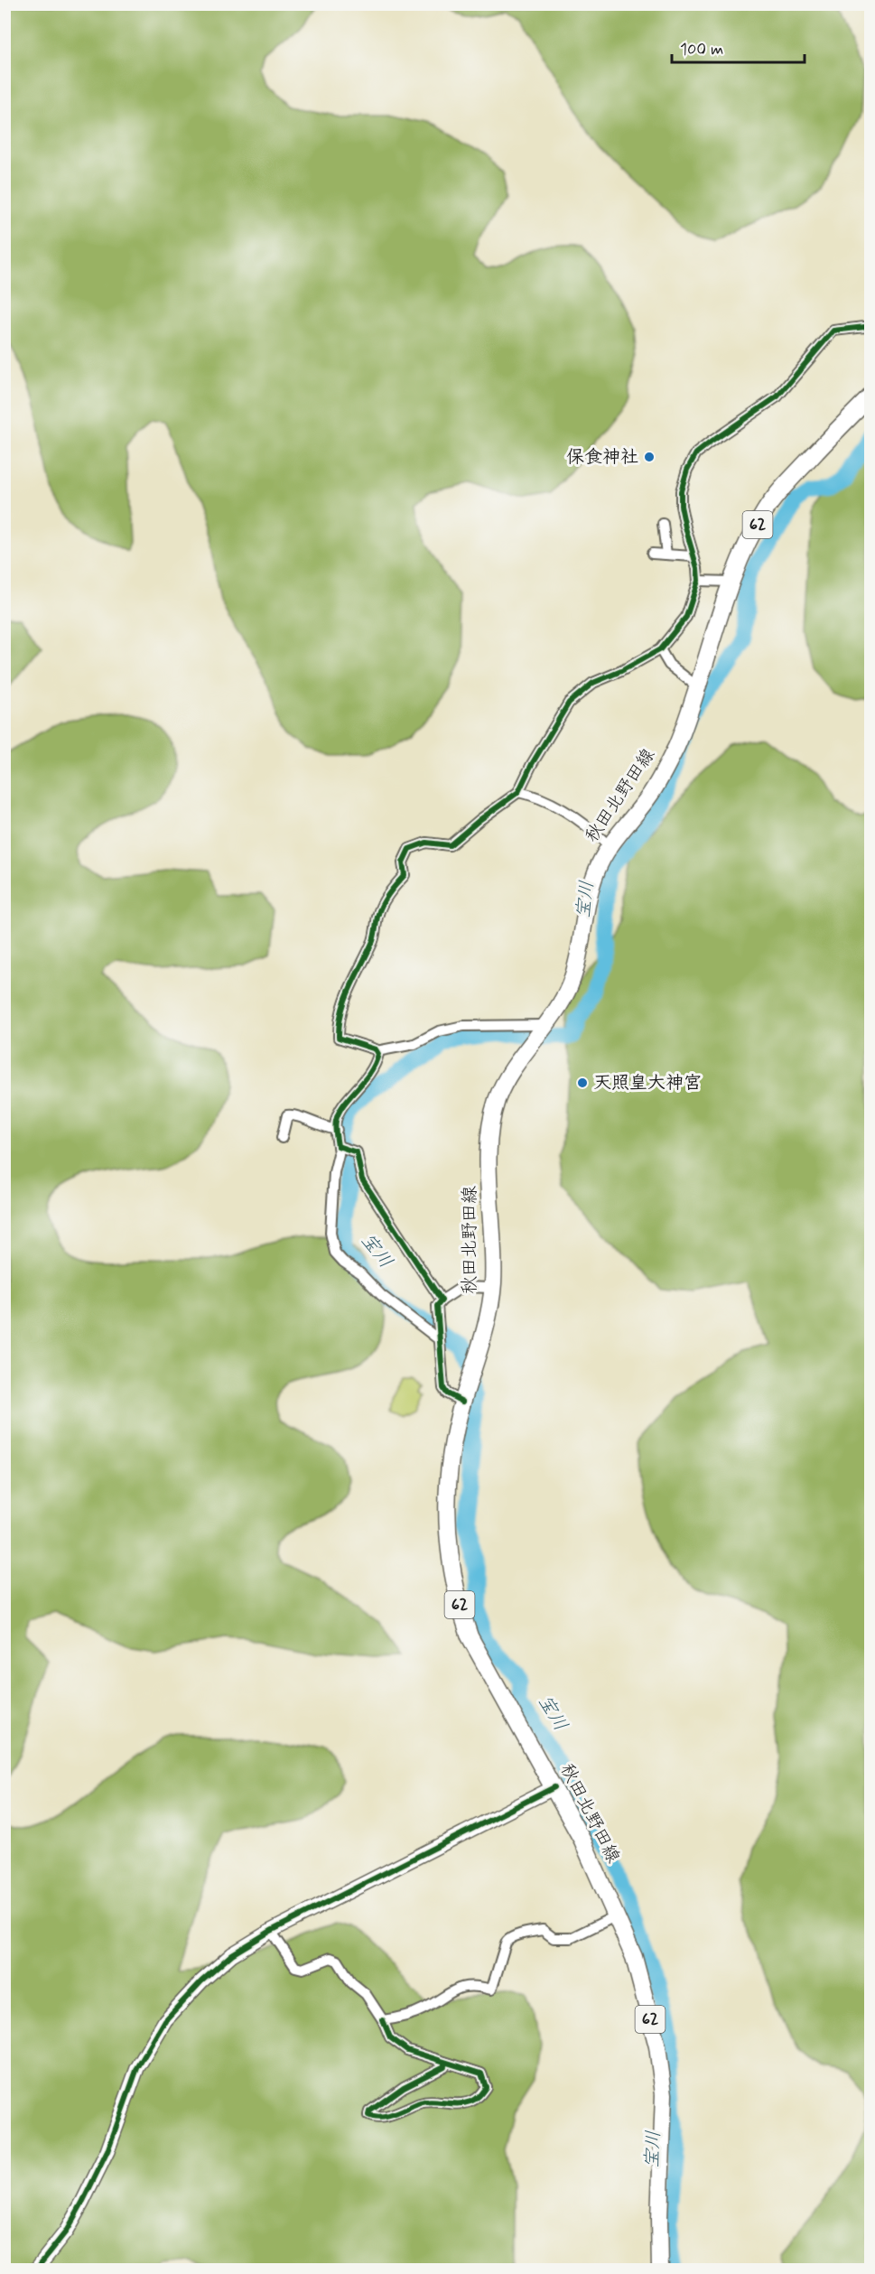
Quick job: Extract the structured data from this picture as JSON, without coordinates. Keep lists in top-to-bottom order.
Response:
{
  "streets": {
    "main road": ["62", "秋田北野田線"]
  },
  "water": ["宝川"],
  "places": ["保食神社", "天照皇大神宮"],
  "scale_bar": "100 m"
}
